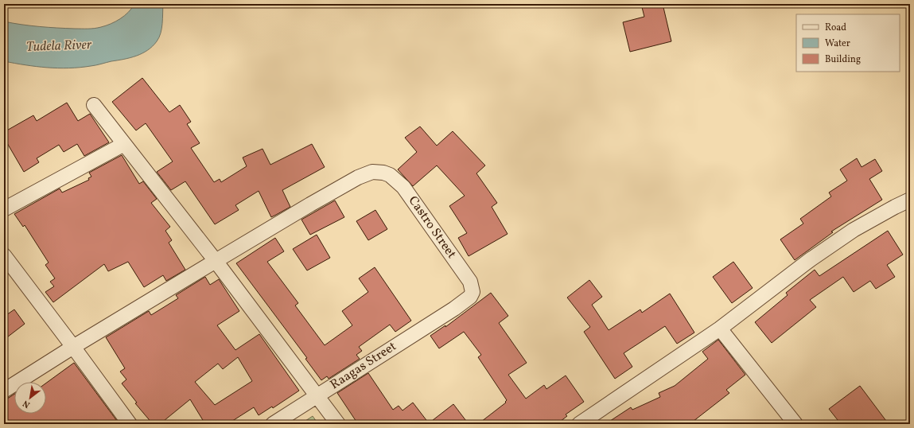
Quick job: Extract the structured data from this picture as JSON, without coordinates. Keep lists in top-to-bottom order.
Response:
{
  "streets": {
    "street": ["Castro Street", "Raagas Street"]
  },
  "crossings": [
    ["Castro Street", "Raagas Street"]
  ],
  "water": ["Tudela River"],
  "legend": ["Road", "Water", "Building"],
  "north": "bottom left"
}
